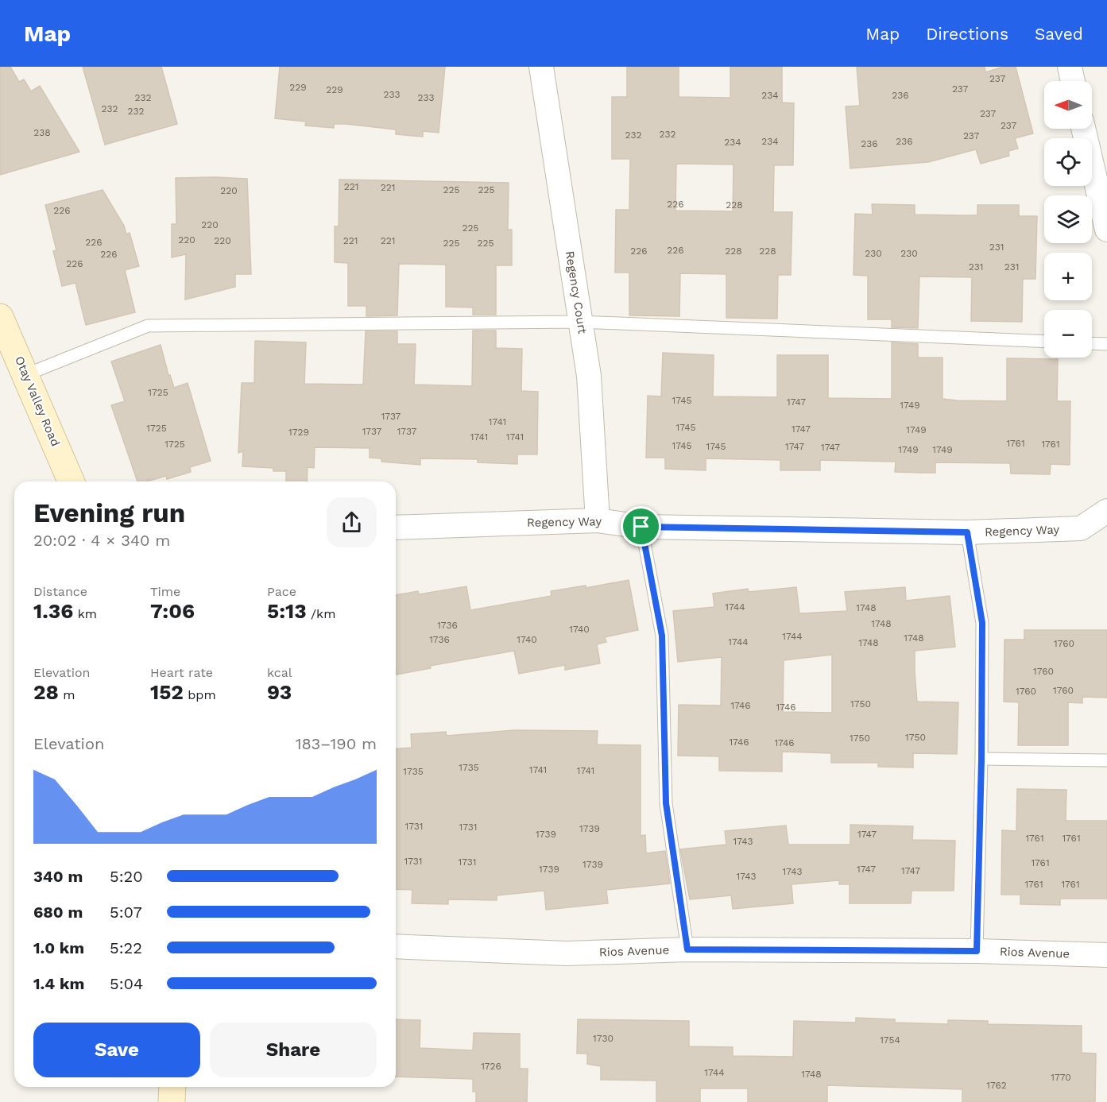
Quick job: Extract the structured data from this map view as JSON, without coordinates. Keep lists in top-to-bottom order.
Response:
{
  "streets": {
    "street": [
      "Regency Court",
      "Otay Valley Road",
      "Regency Way",
      "Rios Avenue"
    ]
  },
  "crossings": [
    ["Regency Court", "Regency Way"]
  ],
  "house_numbers": [
    "237",
    "229",
    "237",
    "229",
    "233",
    "234",
    "236",
    "232",
    "233",
    "232",
    "232",
    "237",
    "237",
    "238",
    "232",
    "232",
    "237",
    "234",
    "236",
    "234",
    "236",
    "221",
    "221",
    "225",
    "225",
    "220",
    "226",
    "228",
    "226",
    "220",
    "225",
    "220",
    "220",
    "221",
    "221",
    "226",
    "225",
    "225",
    "231",
    "226",
    "226",
    "228",
    "228",
    "230",
    "230",
    "226",
    "226",
    "231",
    "231",
    "1725",
    "1745",
    "1747",
    "1749",
    "1737",
    "1741",
    "1745",
    "1725",
    "1747",
    "1749",
    "1737",
    "1737",
    "1729",
    "1741",
    "1741",
    "1761",
    "1725",
    "1761",
    "1745",
    "1745",
    "1747",
    "1747",
    "1749",
    "1749",
    "1744",
    "1748",
    "1748",
    "1736",
    "1740",
    "1744",
    "1748",
    "1736",
    "1740",
    "1744",
    "1748",
    "1760",
    "1760",
    "1760",
    "1760",
    "1750",
    "1746",
    "1746",
    "1750",
    "1750",
    "1746",
    "1746",
    "1735",
    "1741",
    "1741",
    "1735",
    "1731",
    "1731",
    "1739",
    "1739",
    "1747",
    "1761",
    "1761",
    "1743",
    "1731",
    "1731",
    "1761",
    "1739",
    "1739",
    "1747",
    "1747",
    "1743",
    "1743",
    "1761",
    "1761",
    "1730",
    "1754",
    "1726",
    "1744",
    "1748",
    "1770",
    "1762"
  ],
  "north": "left",
  "page": {
    "header": "Map",
    "nav": ["Map", "Directions", "Saved"],
    "map_buttons": ["+", "−"],
    "heading": ["Evening run", "20:02 · 4 × 340 m"],
    "stats": [
      ["Distance", "1.36 km"],
      ["Time", "7:06"],
      ["Pace", "5:13 /km"],
      ["Elevation", "28 m"],
      ["Heart rate", "152 bpm"],
      ["kcal", "93"]
    ],
    "chart": ["Elevation", "183–190 m"],
    "list": [
      {
        "name": "340 m",
        "note": "5:20"
      },
      {
        "name": "680 m",
        "note": "5:07"
      },
      {
        "name": "1.0 km",
        "note": "5:22"
      },
      {
        "name": "1.4 km",
        "note": "5:04"
      }
    ],
    "buttons": ["Save", "Share"]
  }
}
